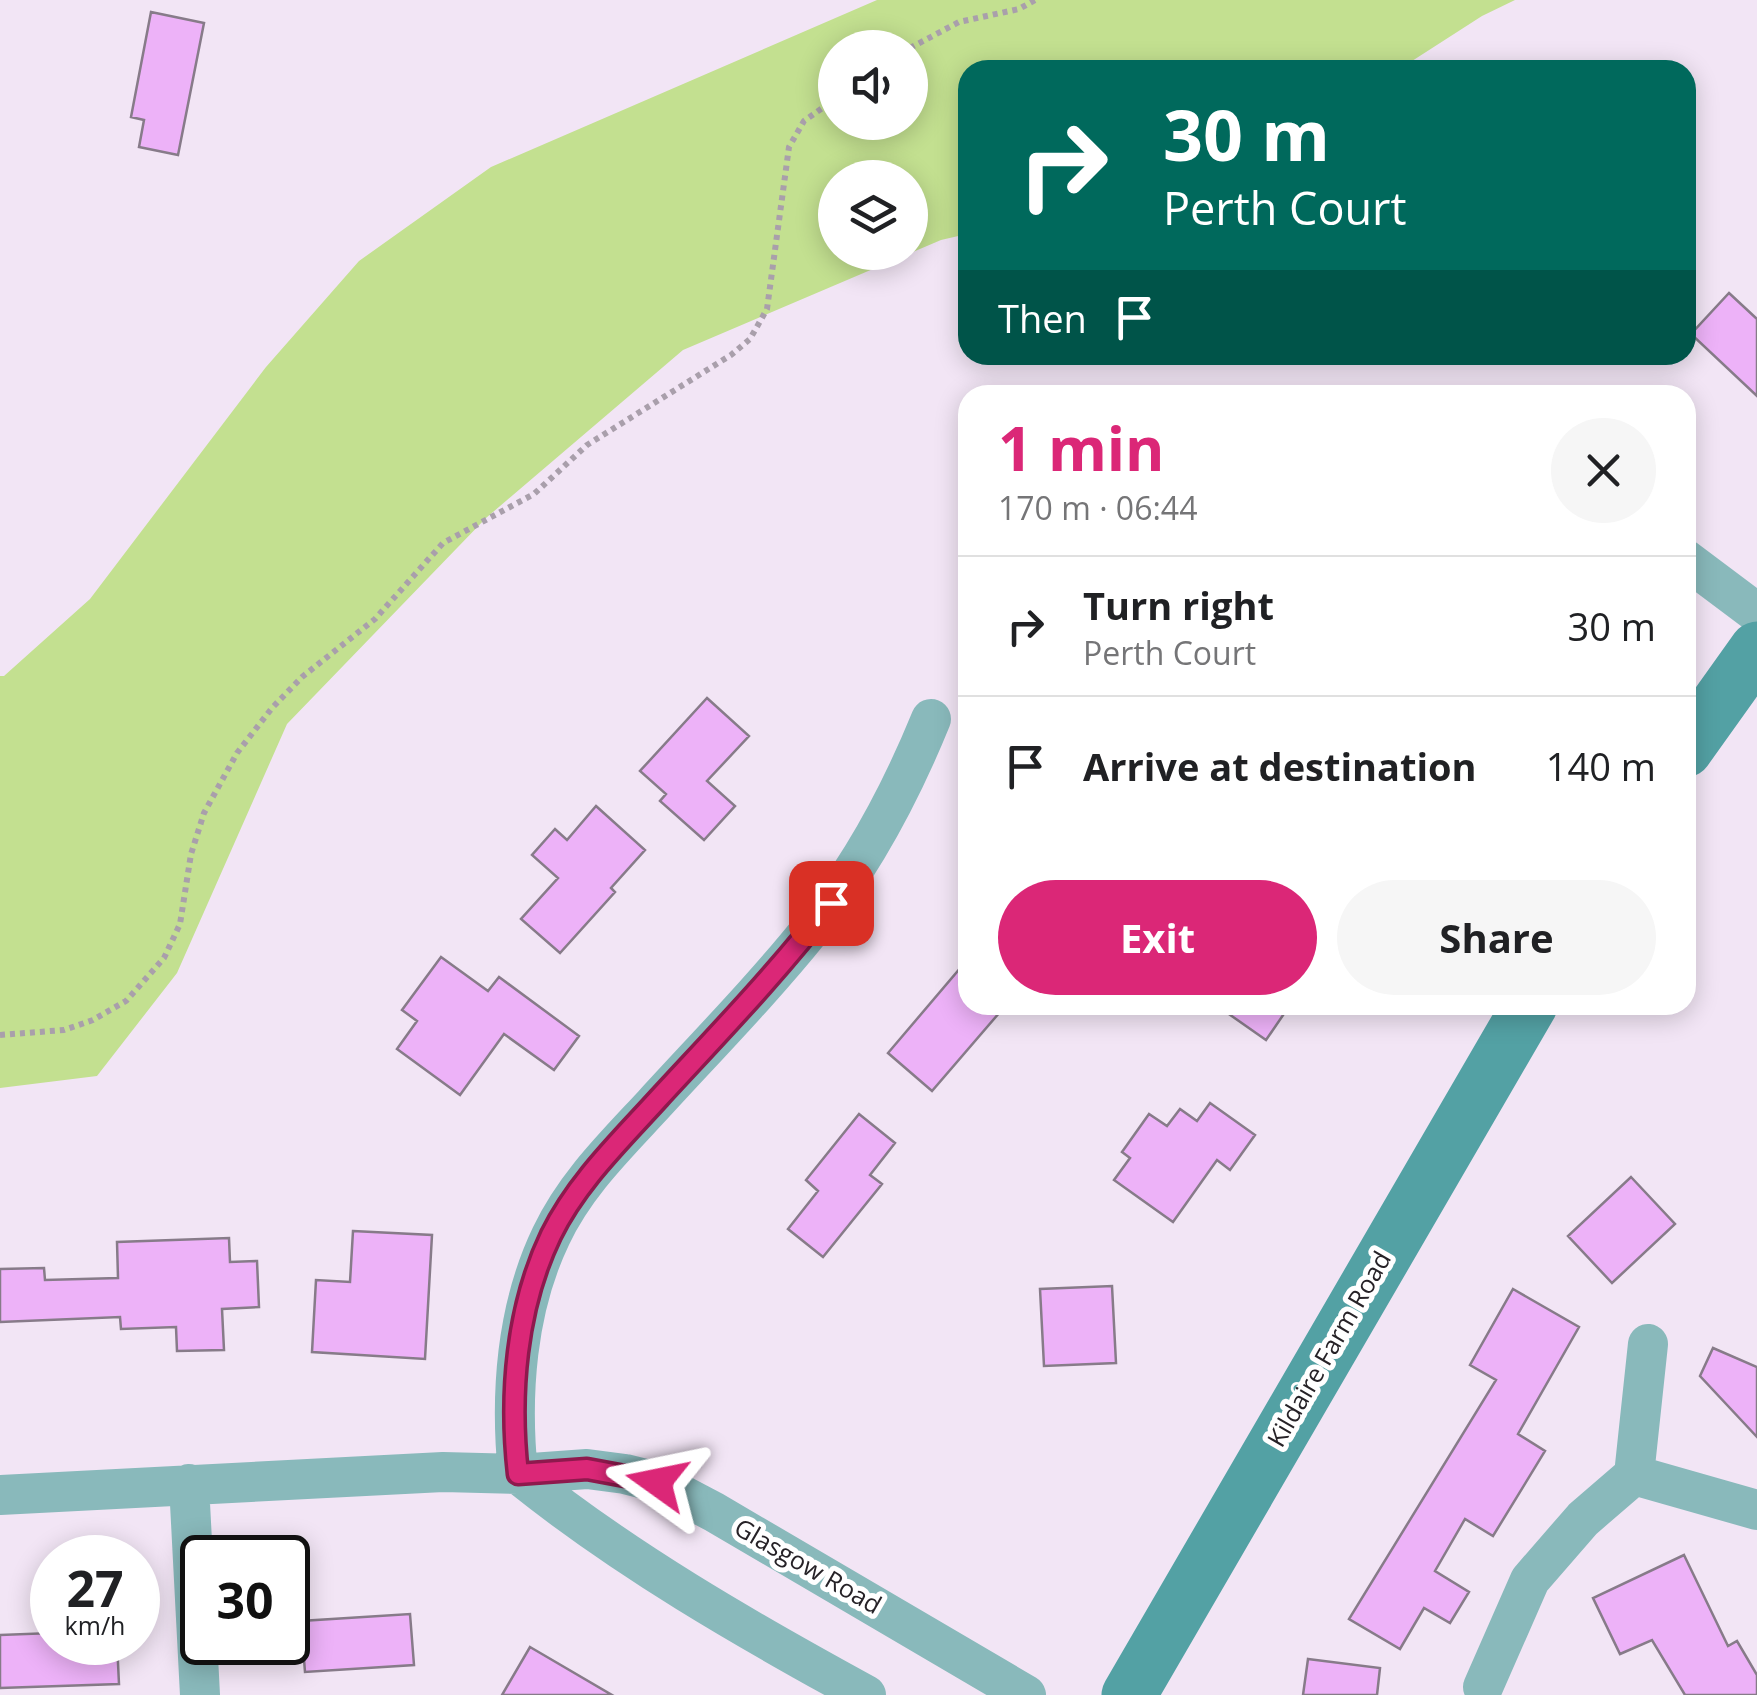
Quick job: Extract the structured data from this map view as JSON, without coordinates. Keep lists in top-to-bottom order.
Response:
{
  "streets": {
    "main road": ["Kildaire Farm Road"],
    "street": ["Glasgow Road"]
  },
  "page": {
    "turn": ["30 m", "Perth Court"],
    "then": "Then",
    "heading": ["1 min", "170 m · 06:44"],
    "list": [
      {
        "name": "Turn right",
        "note": "Perth Court",
        "value": "30 m"
      },
      {
        "name": "Arrive at destination",
        "value": "140 m"
      }
    ],
    "buttons": ["Exit", "Share"],
    "speed": "27 km/h",
    "limit": "30"
  }
}
